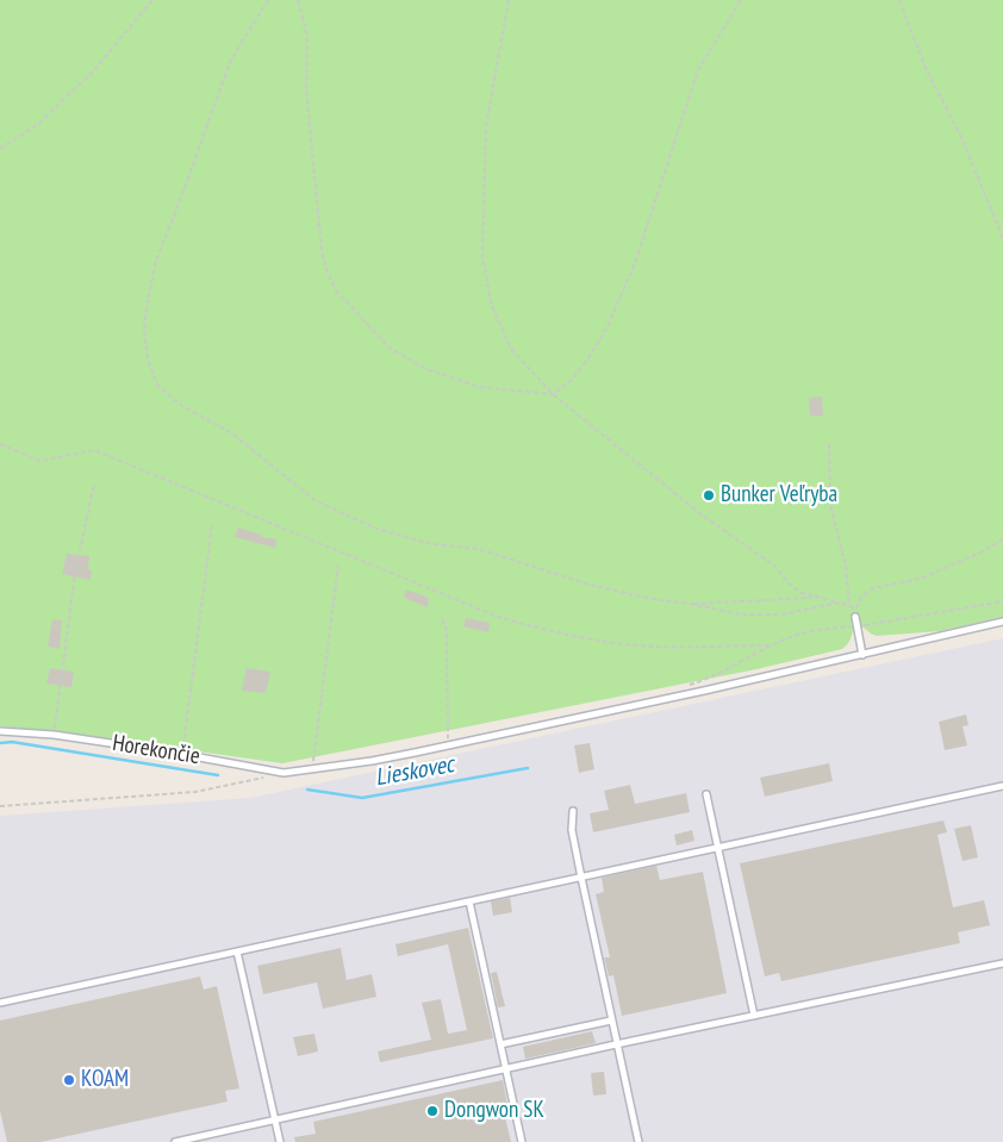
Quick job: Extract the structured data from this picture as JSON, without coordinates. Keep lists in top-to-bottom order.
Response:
{
  "streets": {
    "lane": ["Horekončie"]
  },
  "water": ["Lieskovec"],
  "places": ["Bunker Veľryba", "KOAM", "Dongwon SK"]
}
